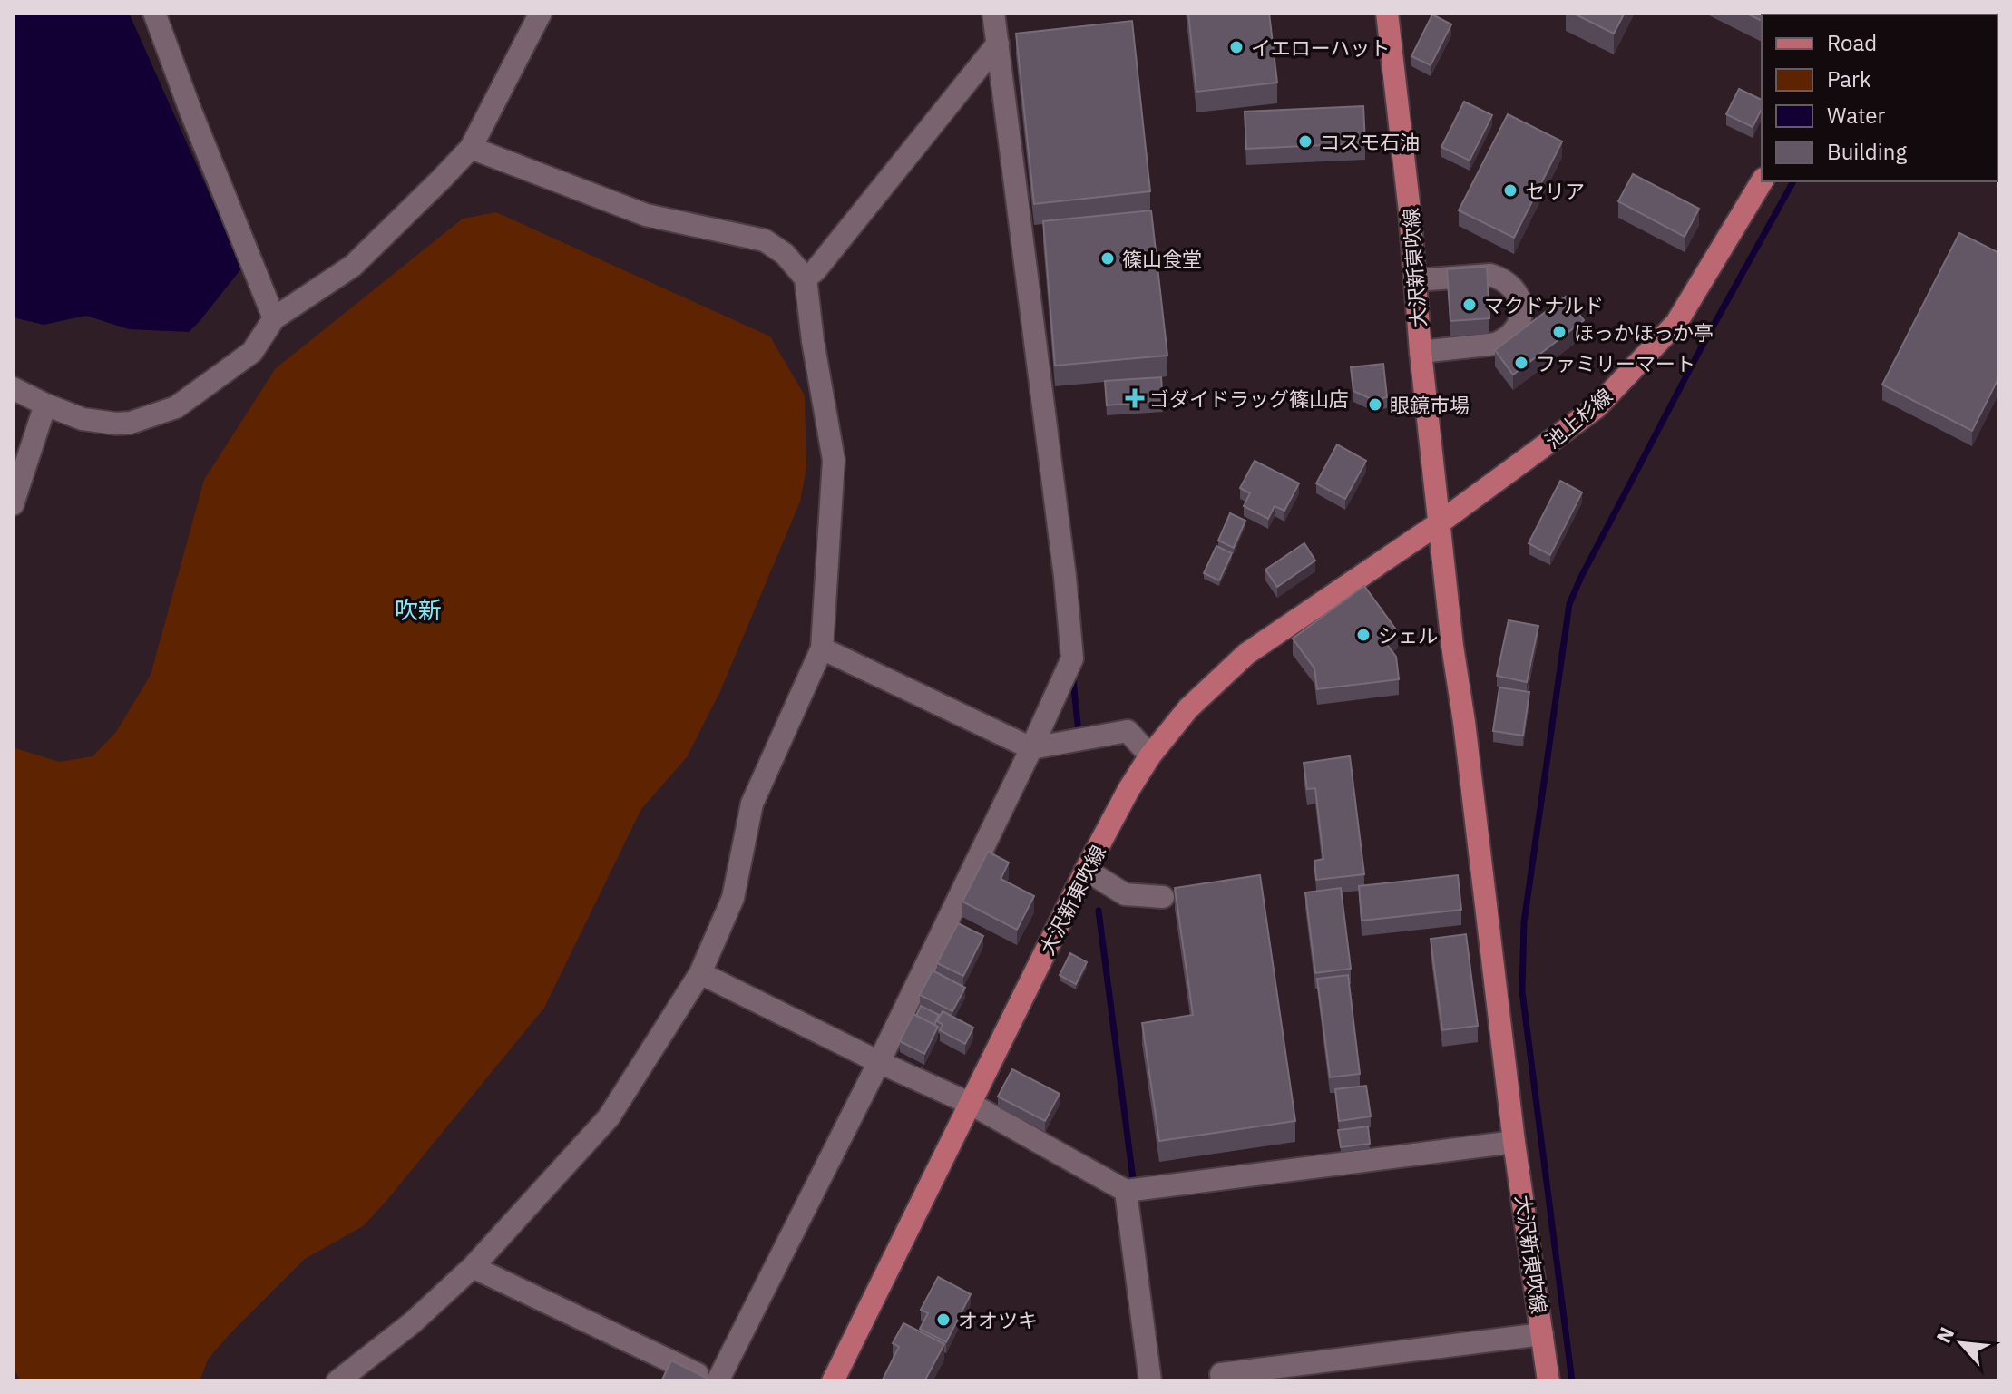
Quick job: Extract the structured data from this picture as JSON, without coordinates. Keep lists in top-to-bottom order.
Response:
{
  "streets": {
    "main road": ["大沢新東吹線", "池上杉線"]
  },
  "crossings": [
    ["大沢新東吹線", "池上杉線"]
  ],
  "districts": ["吹新"],
  "places": {
    "other": [
      "イエローハット",
      "コスモ石油",
      "セリア",
      "篠山食堂",
      "マクドナルド",
      "ほっかほっか亭",
      "ファミリーマート",
      "眼鏡市場",
      "シェル",
      "オオツキ"
    ],
    "health": ["ゴダイドラッグ篠山店"]
  },
  "legend": [
    "Road",
    "Park",
    "Water",
    "Building"
  ],
  "north": "top left"
}
